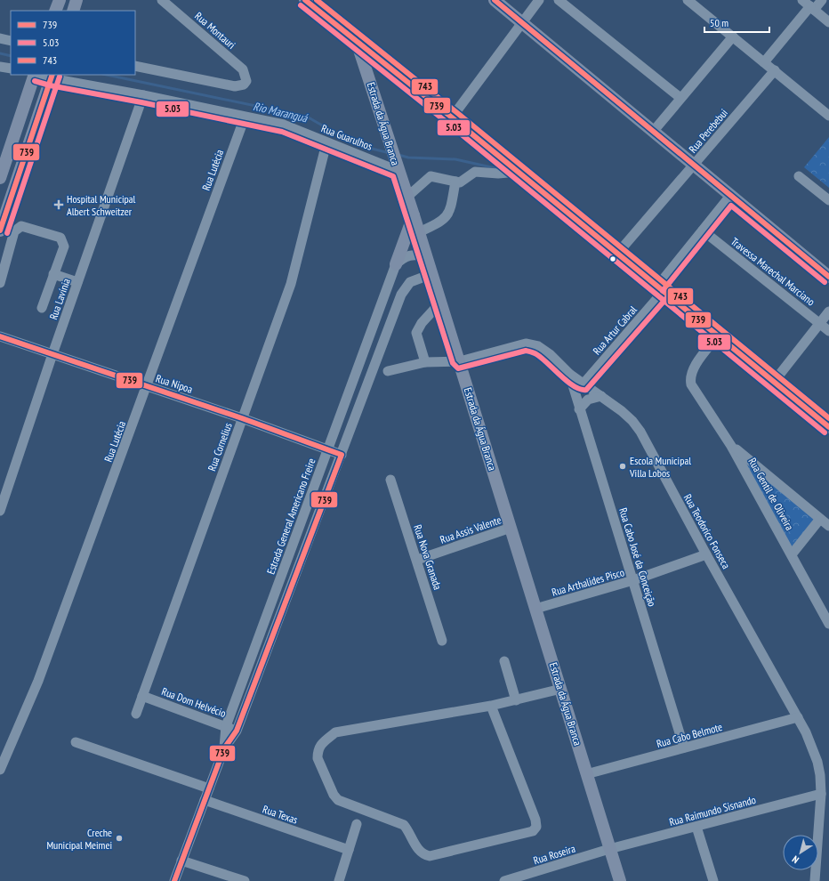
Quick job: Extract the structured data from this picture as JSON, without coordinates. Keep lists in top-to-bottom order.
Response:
{
  "streets": {
    "main road": ["Estrada da Água Branca"],
    "street": [
      "Rua Montauri",
      "Rua Perebebui",
      "Rua Guarulhos",
      "Rua Lutécia",
      "Travessa Marechal Marciano",
      "Rua Lavínia",
      "Rua Artur Cabral",
      "Rua Nipoa",
      "Rua Cornelius",
      "Rua Gentil de Oliveira",
      "Estrada General Americano Freire",
      "Rua Assis Valente",
      "Rua Teodorico Fonseca",
      "Rua Nova Granada",
      "Rua Cabo José da Conceição",
      "Rua Arthalides Pisco",
      "Rua Dom Helvécio",
      "Rua Cabo Belmote",
      "Rua Raimundo Sisnando",
      "Rua Texas",
      "Rua Roseira"
    ]
  },
  "crossings": [
    ["Estrada da Água Branca", "Rua Guarulhos"],
    ["Estrada da Água Branca", "Estrada General Americano Freire"],
    ["Estrada da Água Branca", "Rua Assis Valente"],
    ["Estrada da Água Branca", "Rua Teodorico Fonseca"],
    ["Estrada da Água Branca", "Rua Arthalides Pisco"],
    ["Estrada da Água Branca", "Rua Cabo Belmote"],
    ["Estrada da Água Branca", "Rua Raimundo Sisnando"],
    ["Estrada da Água Branca", "Rua Roseira"],
    ["Rua Guarulhos", "Rua Lutécia"],
    ["Rua Guarulhos", "Rua Lavínia"],
    ["Rua Guarulhos", "Rua Cornelius"],
    ["Rua Lutécia", "Rua Nipoa"],
    ["Travessa Marechal Marciano", "Rua Artur Cabral"],
    ["Rua Lavínia", "Rua Nipoa"],
    ["Rua Artur Cabral", "Rua Teodorico Fonseca"],
    ["Rua Nipoa", "Rua Cornelius"],
    ["Rua Nipoa", "Estrada General Americano Freire"],
    ["Rua Cornelius", "Rua Dom Helvécio"],
    ["Estrada General Americano Freire", "Rua Dom Helvécio"],
    ["Estrada General Americano Freire", "Rua Texas"],
    ["Rua Assis Valente", "Rua Nova Granada"],
    ["Rua Teodorico Fonseca", "Rua Cabo José da Conceição"],
    ["Rua Teodorico Fonseca", "Rua Arthalides Pisco"],
    ["Rua Teodorico Fonseca", "Rua Cabo Belmote"],
    ["Rua Teodorico Fonseca", "Rua Raimundo Sisnando"],
    ["Rua Cabo José da Conceição", "Rua Arthalides Pisco"],
    ["Rua Cabo José da Conceição", "Rua Cabo Belmote"],
    ["Rua Raimundo Sisnando", "Rua Roseira"]
  ],
  "water": ["Rio Maranguá"],
  "places": {
    "health": ["Hospital Municipal Albert Schweitzer"],
    "other": ["Escola Municipal Villa Lobos", "Creche Municipal Meimei"]
  },
  "lines": ["transit line 739", "transit line 743", "transit line 5.03"],
  "legend": ["739", "5.03", "743"],
  "scale_bar": "50 m",
  "north": "bottom left"
}
